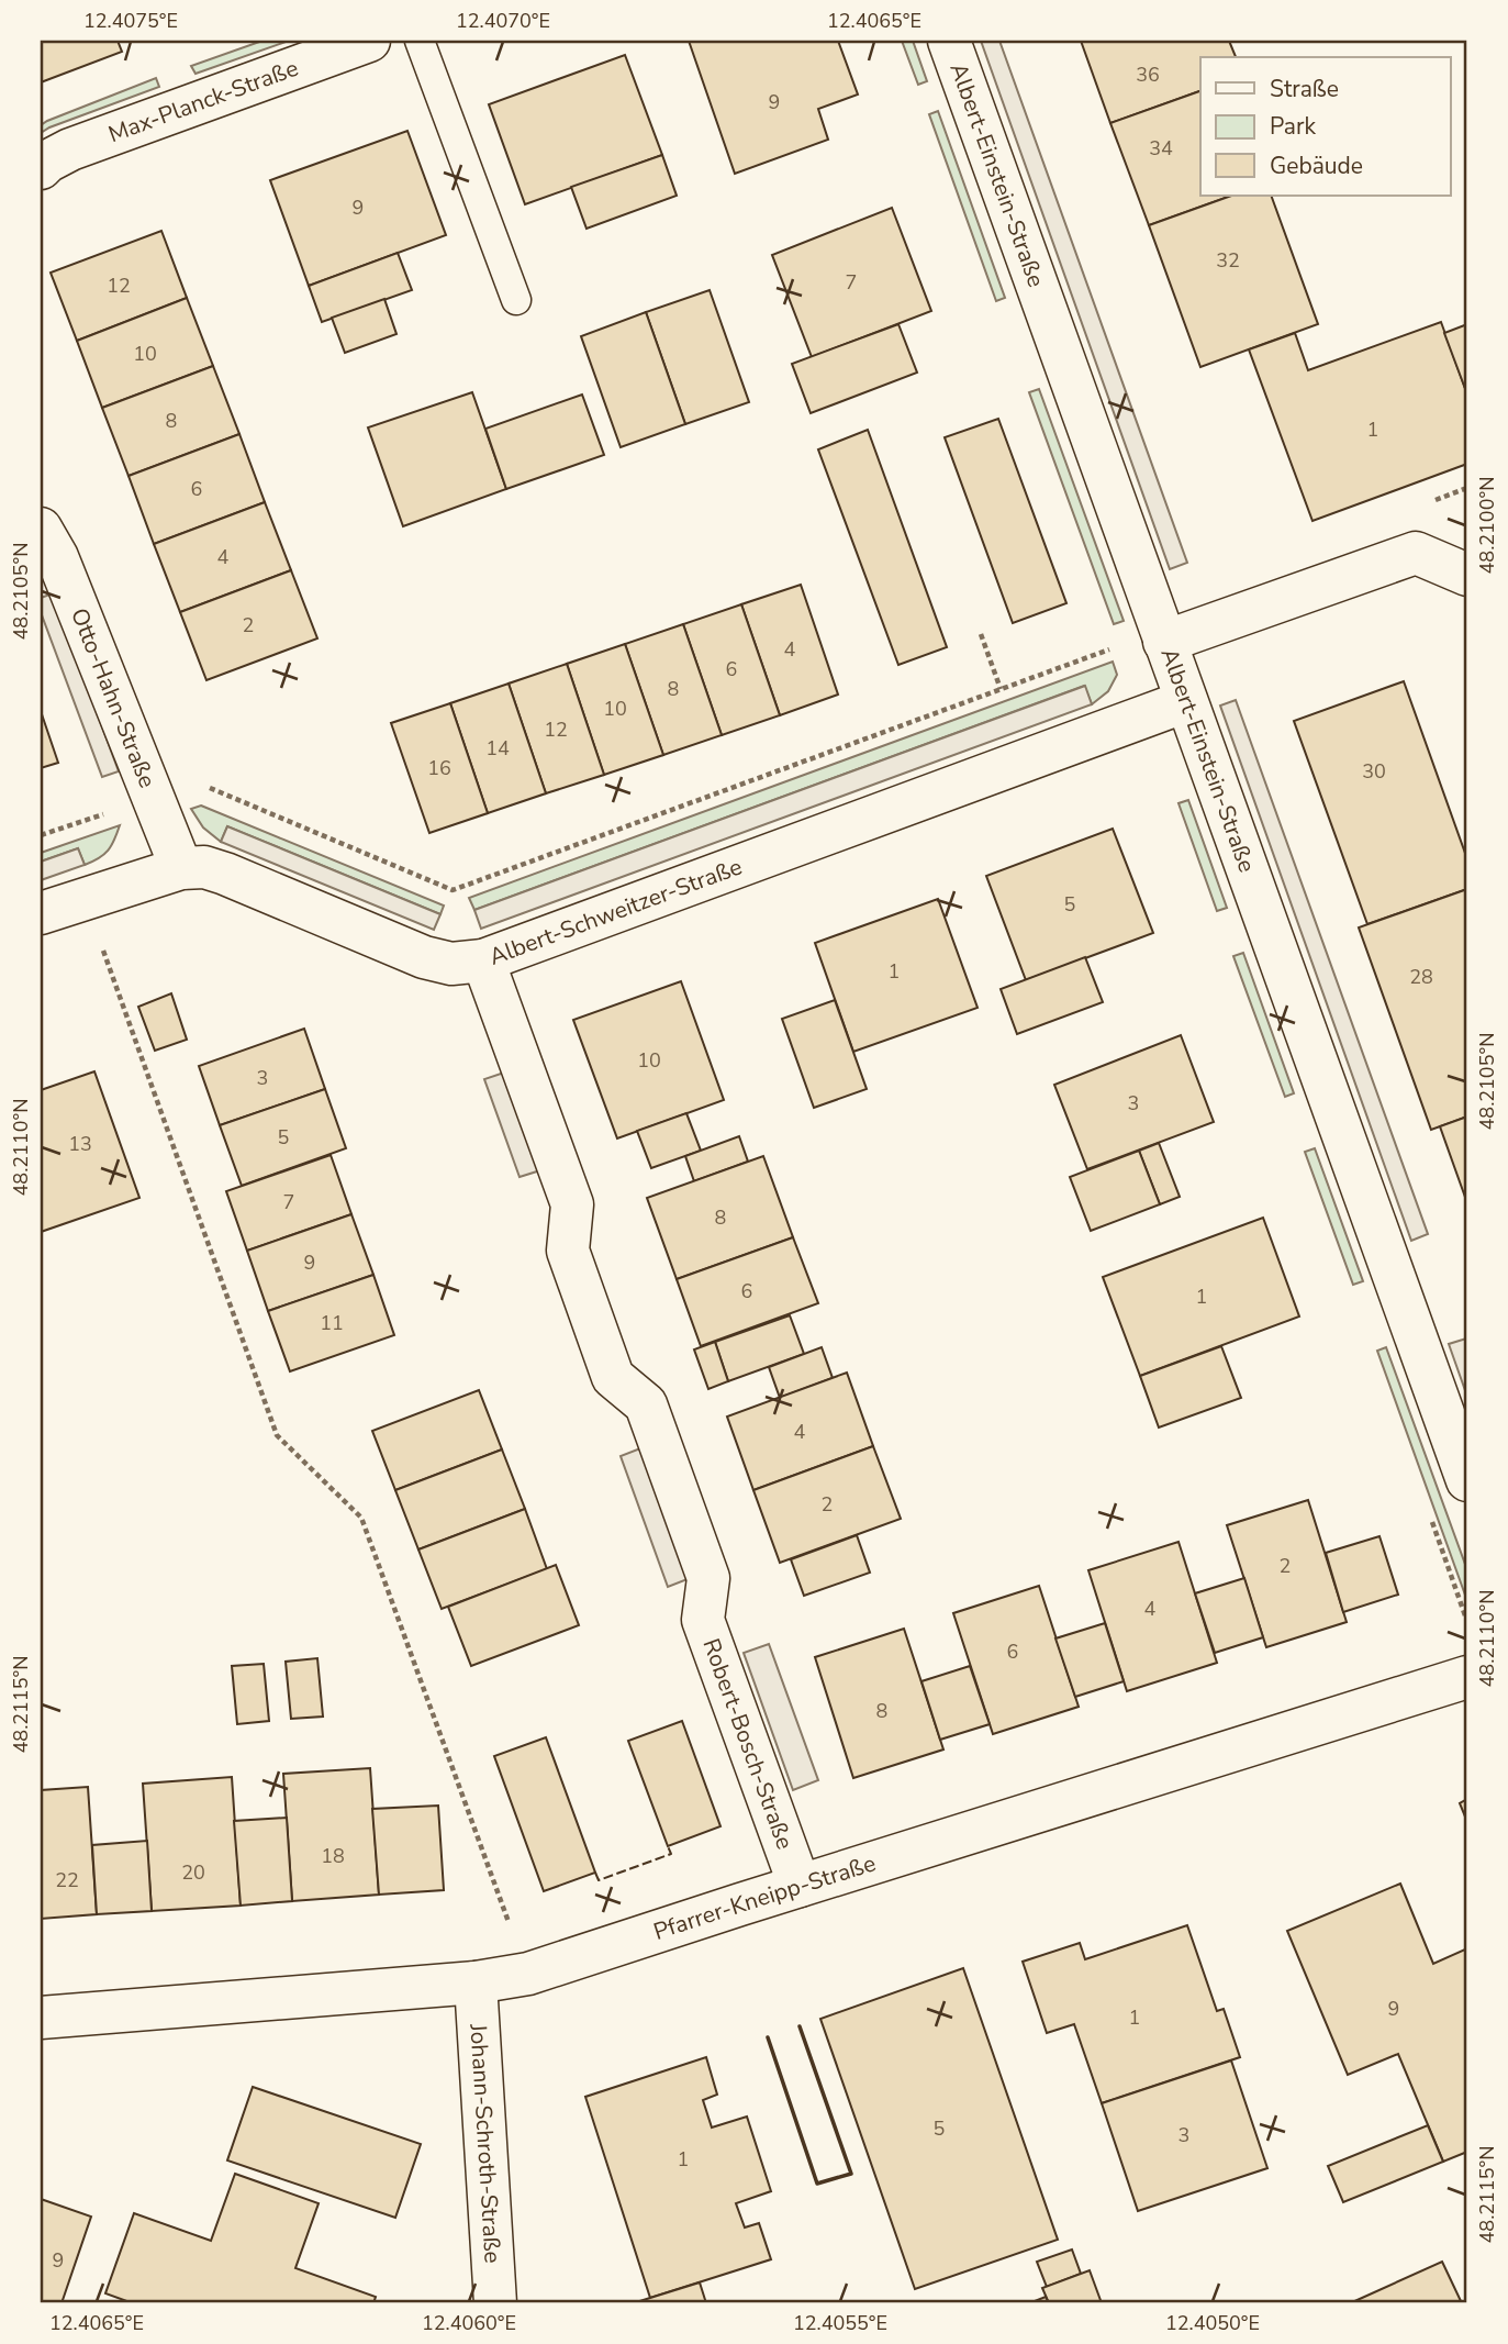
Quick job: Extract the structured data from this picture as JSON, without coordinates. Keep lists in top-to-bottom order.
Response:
{
  "streets": {
    "street": [
      "Max-Planck-Straße",
      "Albert-Einstein-Straße",
      "Otto-Hahn-Straße",
      "Albert-Schweitzer-Straße",
      "Robert-Bosch-Straße",
      "Pfarrer-Kneipp-Straße",
      "Johann-Schroth-Straße"
    ]
  },
  "crossings": [
    ["Albert-Einstein-Straße", "Albert-Schweitzer-Straße"],
    ["Otto-Hahn-Straße", "Albert-Schweitzer-Straße"],
    ["Albert-Schweitzer-Straße", "Robert-Bosch-Straße"],
    ["Robert-Bosch-Straße", "Pfarrer-Kneipp-Straße"],
    ["Pfarrer-Kneipp-Straße", "Johann-Schroth-Straße"]
  ],
  "house_numbers": [
    "36",
    "9",
    "34",
    "9",
    "32",
    "7",
    "12",
    "10",
    "8",
    "1",
    "6",
    "4",
    "2",
    "4",
    "6",
    "8",
    "10",
    "12",
    "14",
    "16",
    "30",
    "5",
    "1",
    "28",
    "10",
    "3",
    "3",
    "5",
    "13",
    "7",
    "8",
    "9",
    "6",
    "1",
    "11",
    "4",
    "2",
    "2",
    "4",
    "6",
    "8",
    "18",
    "20",
    "22",
    "9",
    "1",
    "5",
    "3",
    "1",
    "9"
  ],
  "legend": ["Straße", "Park", "Gebäude"],
  "coordinates": [
    "12.4075°E",
    "12.4070°E",
    "12.4065°E",
    "48.2100°N",
    "48.2105°N",
    "48.2110°N",
    "48.2115°N",
    "12.4060°E",
    "12.4055°E",
    "12.4050°E"
  ]
}
